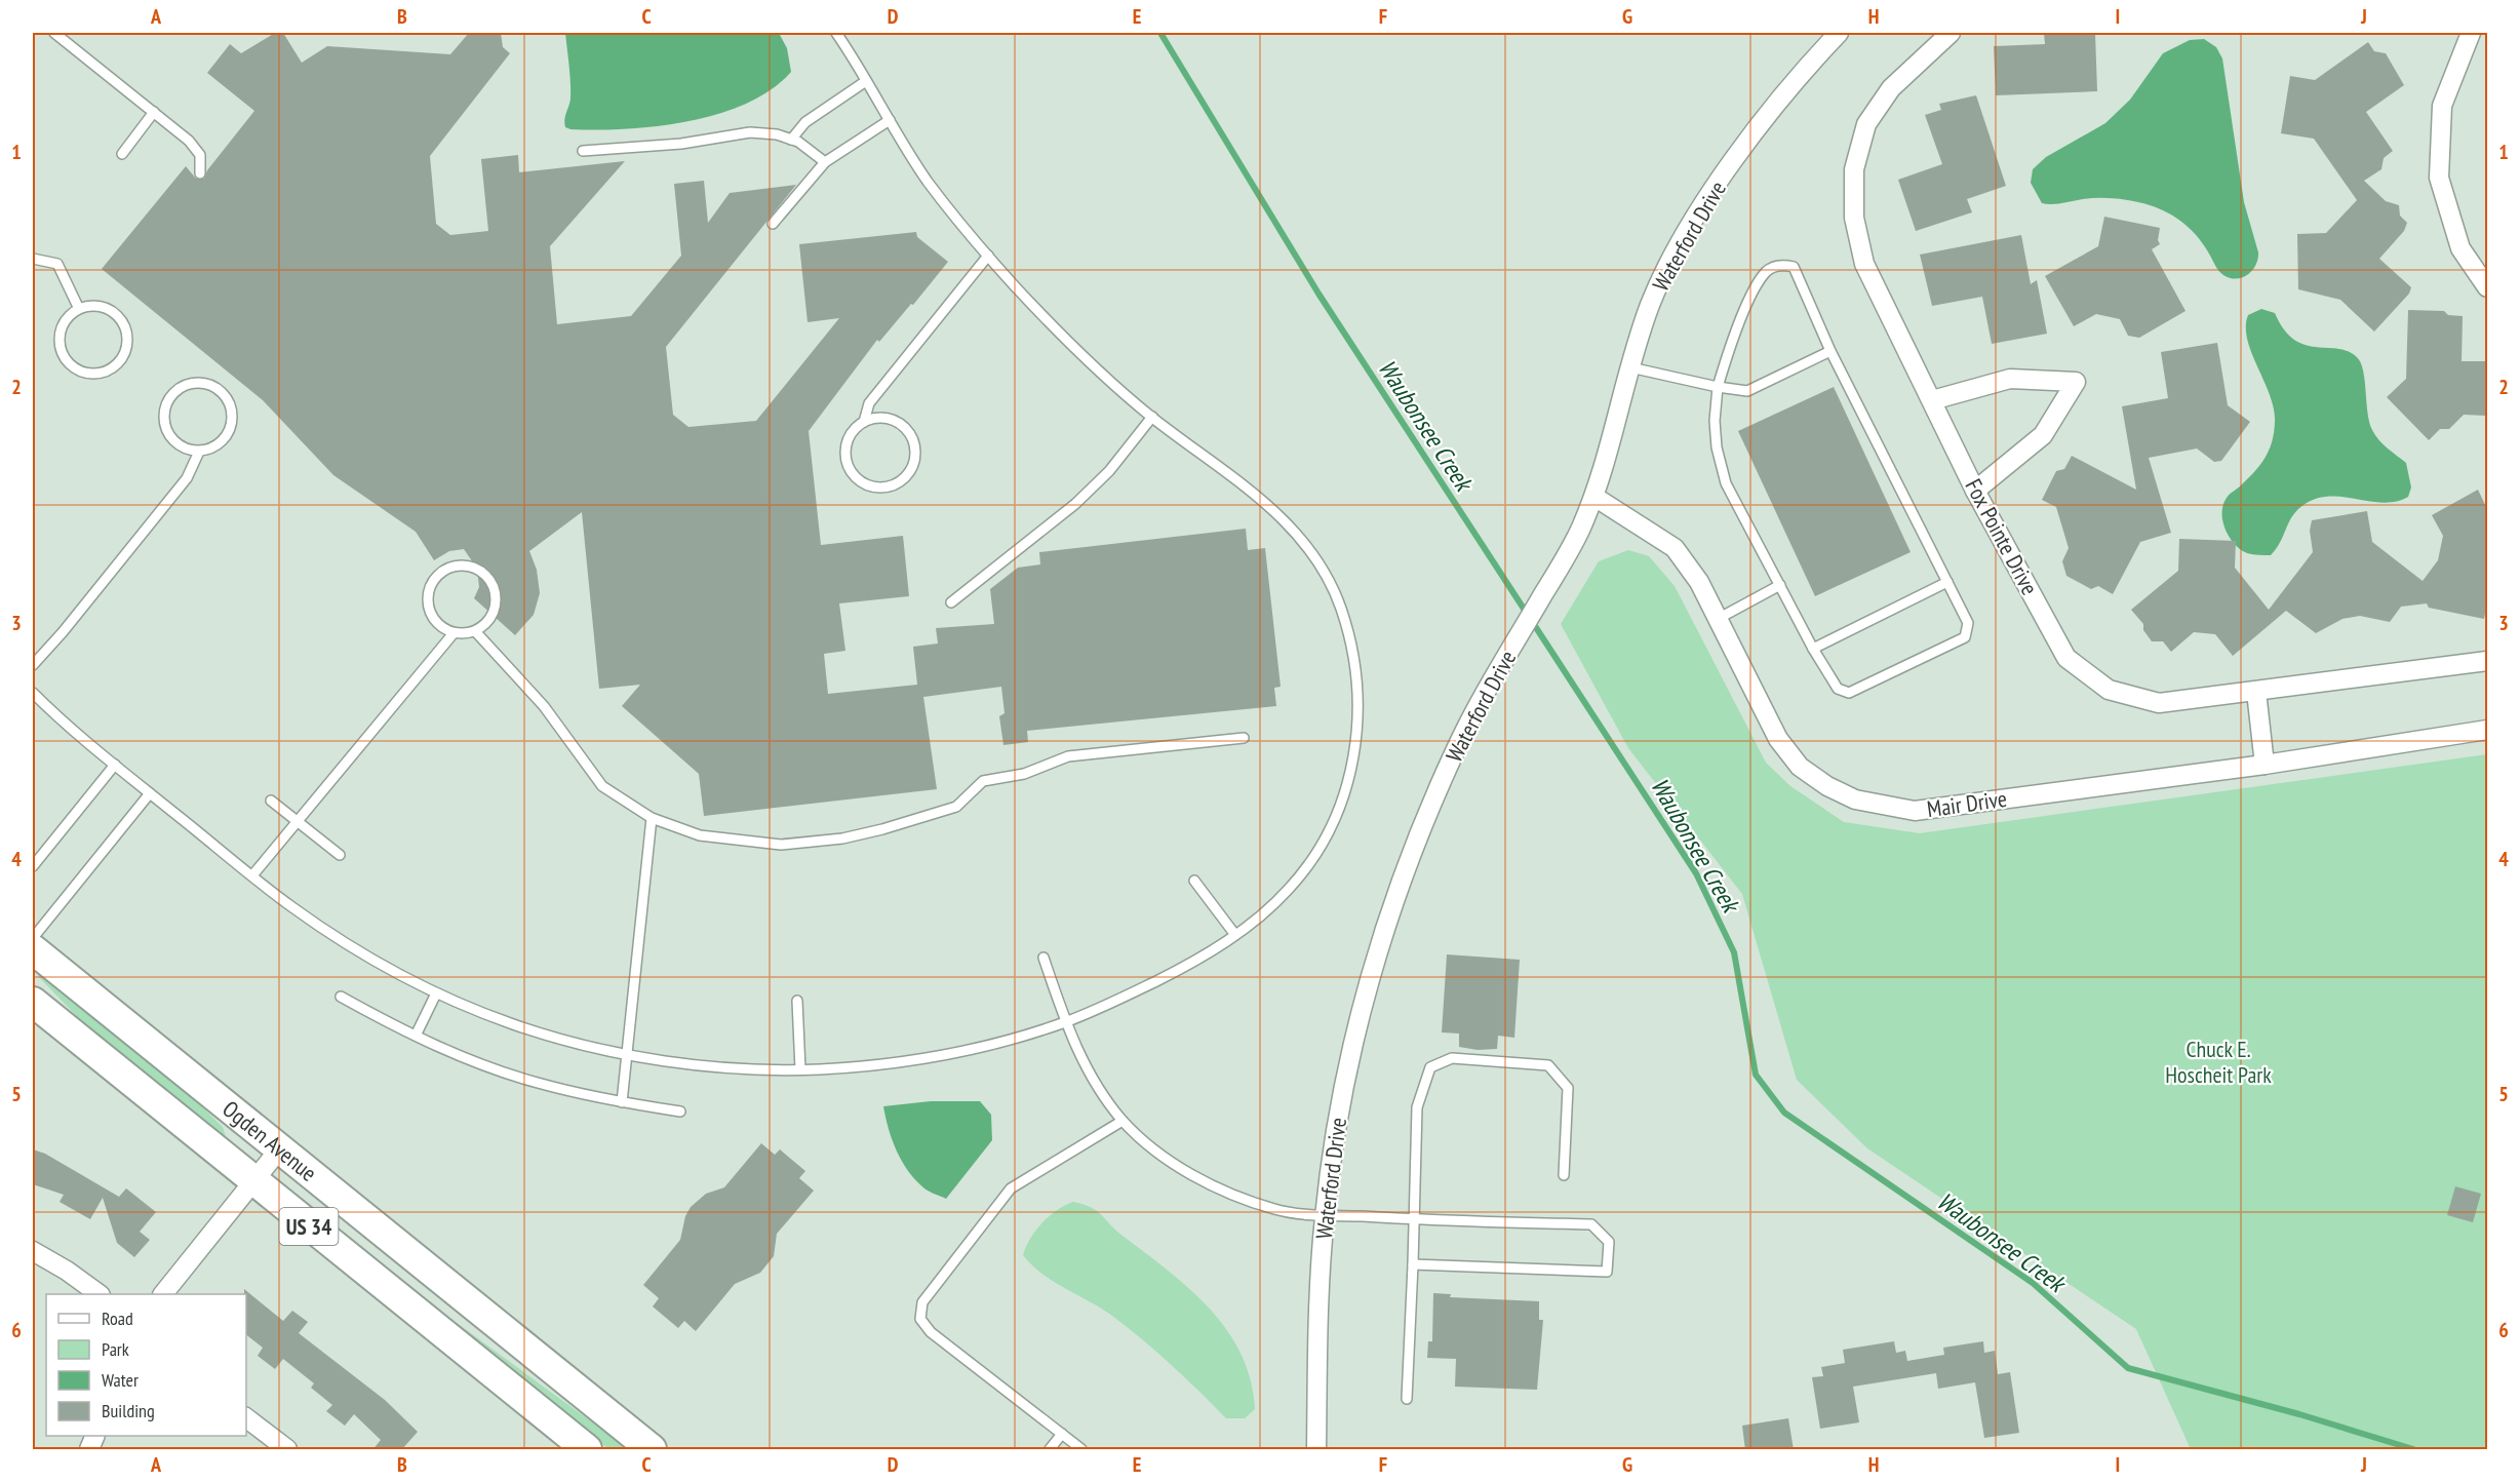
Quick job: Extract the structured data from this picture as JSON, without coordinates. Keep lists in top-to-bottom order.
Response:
{
  "streets": {
    "main road": ["Ogden Avenue", "US 34"],
    "street": ["Waterford Drive", "Fox Pointe Drive", "Mair Drive"]
  },
  "crossings": [
    ["Waterford Drive", "Mair Drive"]
  ],
  "water": ["Waubonsee Creek"],
  "parks": ["Chuck E. Hoscheit Park"],
  "legend": [
    "Road",
    "Park",
    "Water",
    "Building"
  ],
  "grid": {
    "columns": [
      "A",
      "B",
      "C",
      "D",
      "E",
      "F",
      "G",
      "H",
      "I",
      "J"
    ],
    "rows": [
      "1",
      "2",
      "3",
      "4",
      "5",
      "6"
    ]
  }
}
